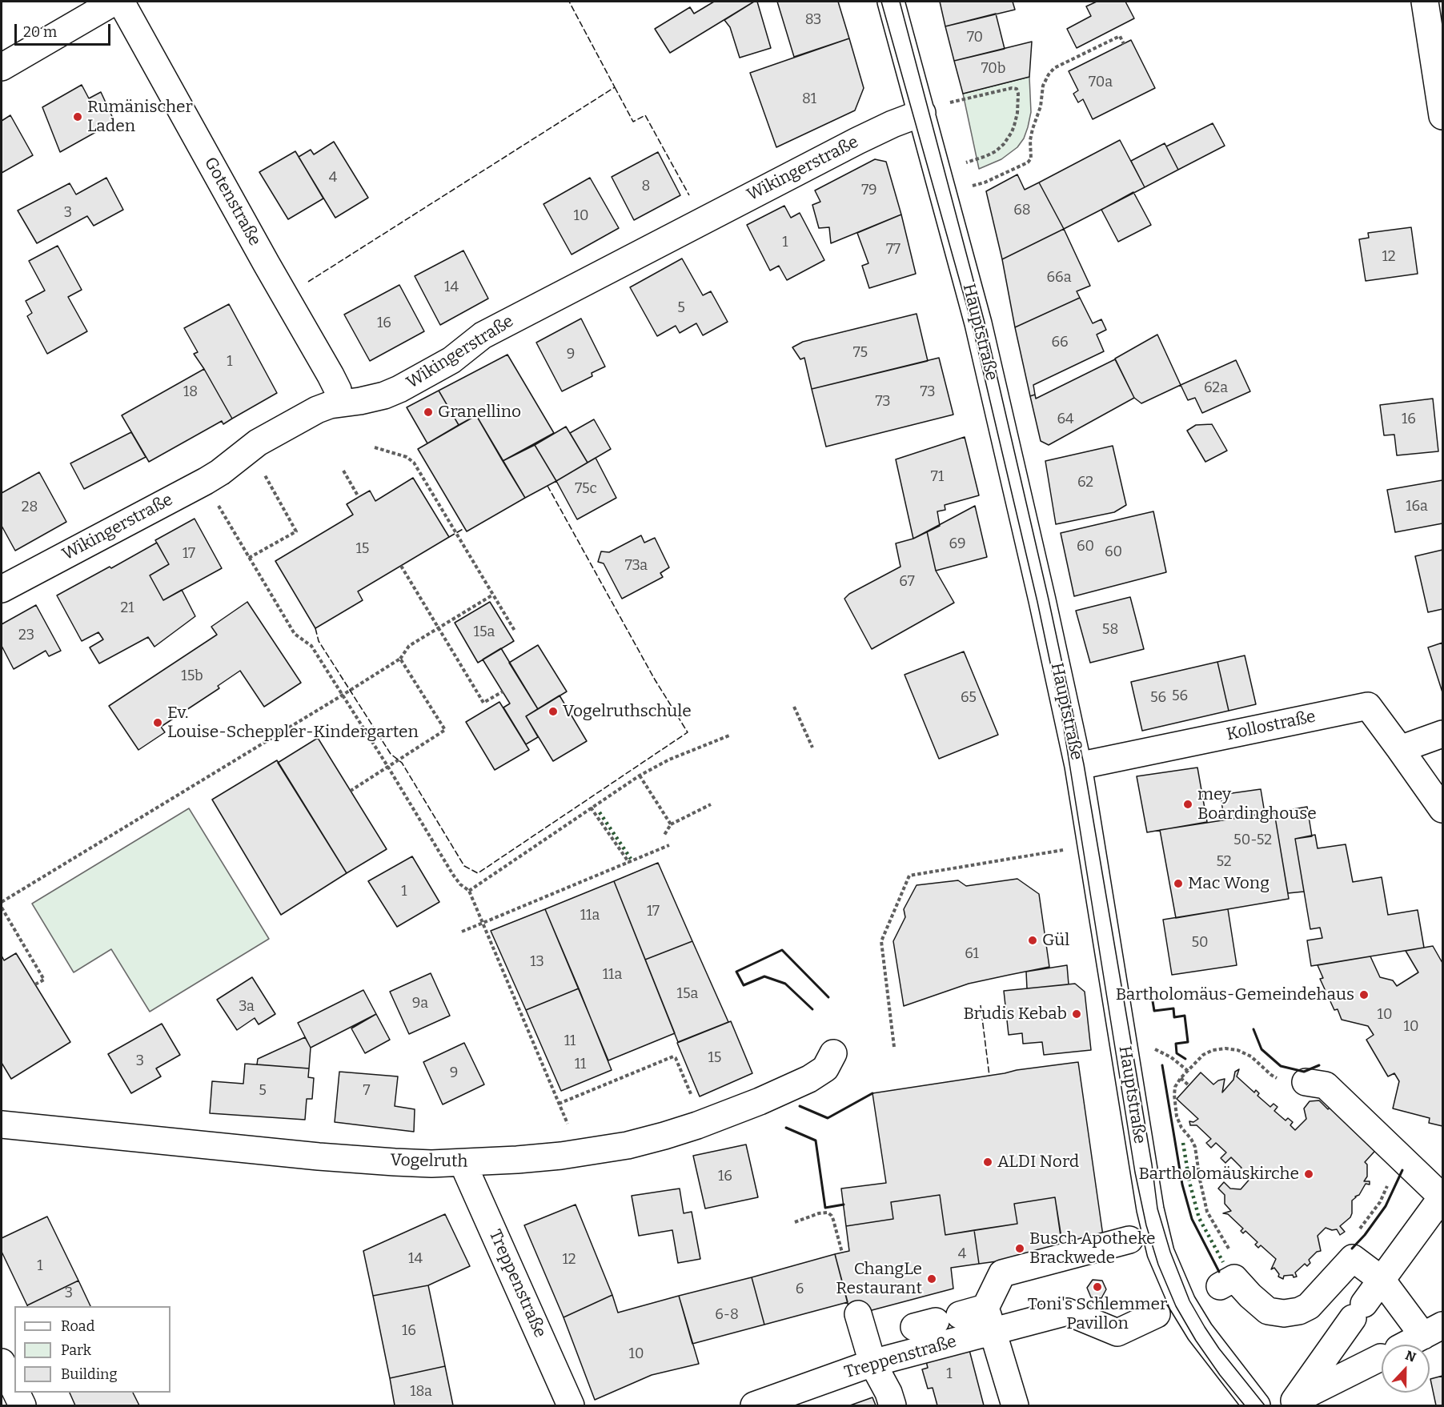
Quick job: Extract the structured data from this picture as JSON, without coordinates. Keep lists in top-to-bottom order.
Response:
{
  "streets": {
    "street": [
      "Wikingerstraße",
      "Gotenstraße",
      "Hauptstraße",
      "Kollostraße",
      "Vogelruth",
      "Treppenstraße"
    ]
  },
  "crossings": [
    ["Wikingerstraße", "Gotenstraße"],
    ["Wikingerstraße", "Hauptstraße"],
    ["Hauptstraße", "Kollostraße"],
    ["Vogelruth", "Treppenstraße"]
  ],
  "places": [
    "Rumänischer Laden",
    "Granellino",
    "Vogelruthschule",
    "Ev. Louise-Scheppler-Kindergarten",
    "mey Boardinghouse",
    "Mac Wong",
    "Gül",
    "Bartholomäus-Gemeindehaus",
    "Brudis Kebab",
    "ALDI Nord",
    "Bartholomäuskirche",
    "Busch Apotheke Brackwede",
    "ChangLe Restaurant",
    "Toni's Schlemmer Pavillon"
  ],
  "house_numbers": [
    "83",
    "70",
    "70b",
    "70a",
    "81",
    "4",
    "8",
    "79",
    "68",
    "3",
    "10",
    "1",
    "77",
    "12",
    "66a",
    "14",
    "5",
    "16",
    "66",
    "75",
    "9",
    "1",
    "62a",
    "18",
    "73",
    "73",
    "64",
    "16",
    "71",
    "62",
    "75c",
    "16a",
    "28",
    "69",
    "60",
    "15",
    "60",
    "17",
    "73a",
    "67",
    "21",
    "58",
    "15a",
    "23",
    "15b",
    "56",
    "65",
    "56",
    "50-52",
    "52",
    "1",
    "17",
    "11a",
    "50",
    "61",
    "13",
    "11a",
    "15a",
    "9a",
    "3a",
    "10",
    "10",
    "11",
    "15",
    "3",
    "11",
    "9",
    "5",
    "7",
    "16",
    "4",
    "14",
    "12",
    "1",
    "6",
    "3",
    "6-8",
    "16",
    "10",
    "1",
    "18a"
  ],
  "legend": ["Road", "Park", "Building"],
  "scale_bar": "20 m",
  "north": "top"
}
